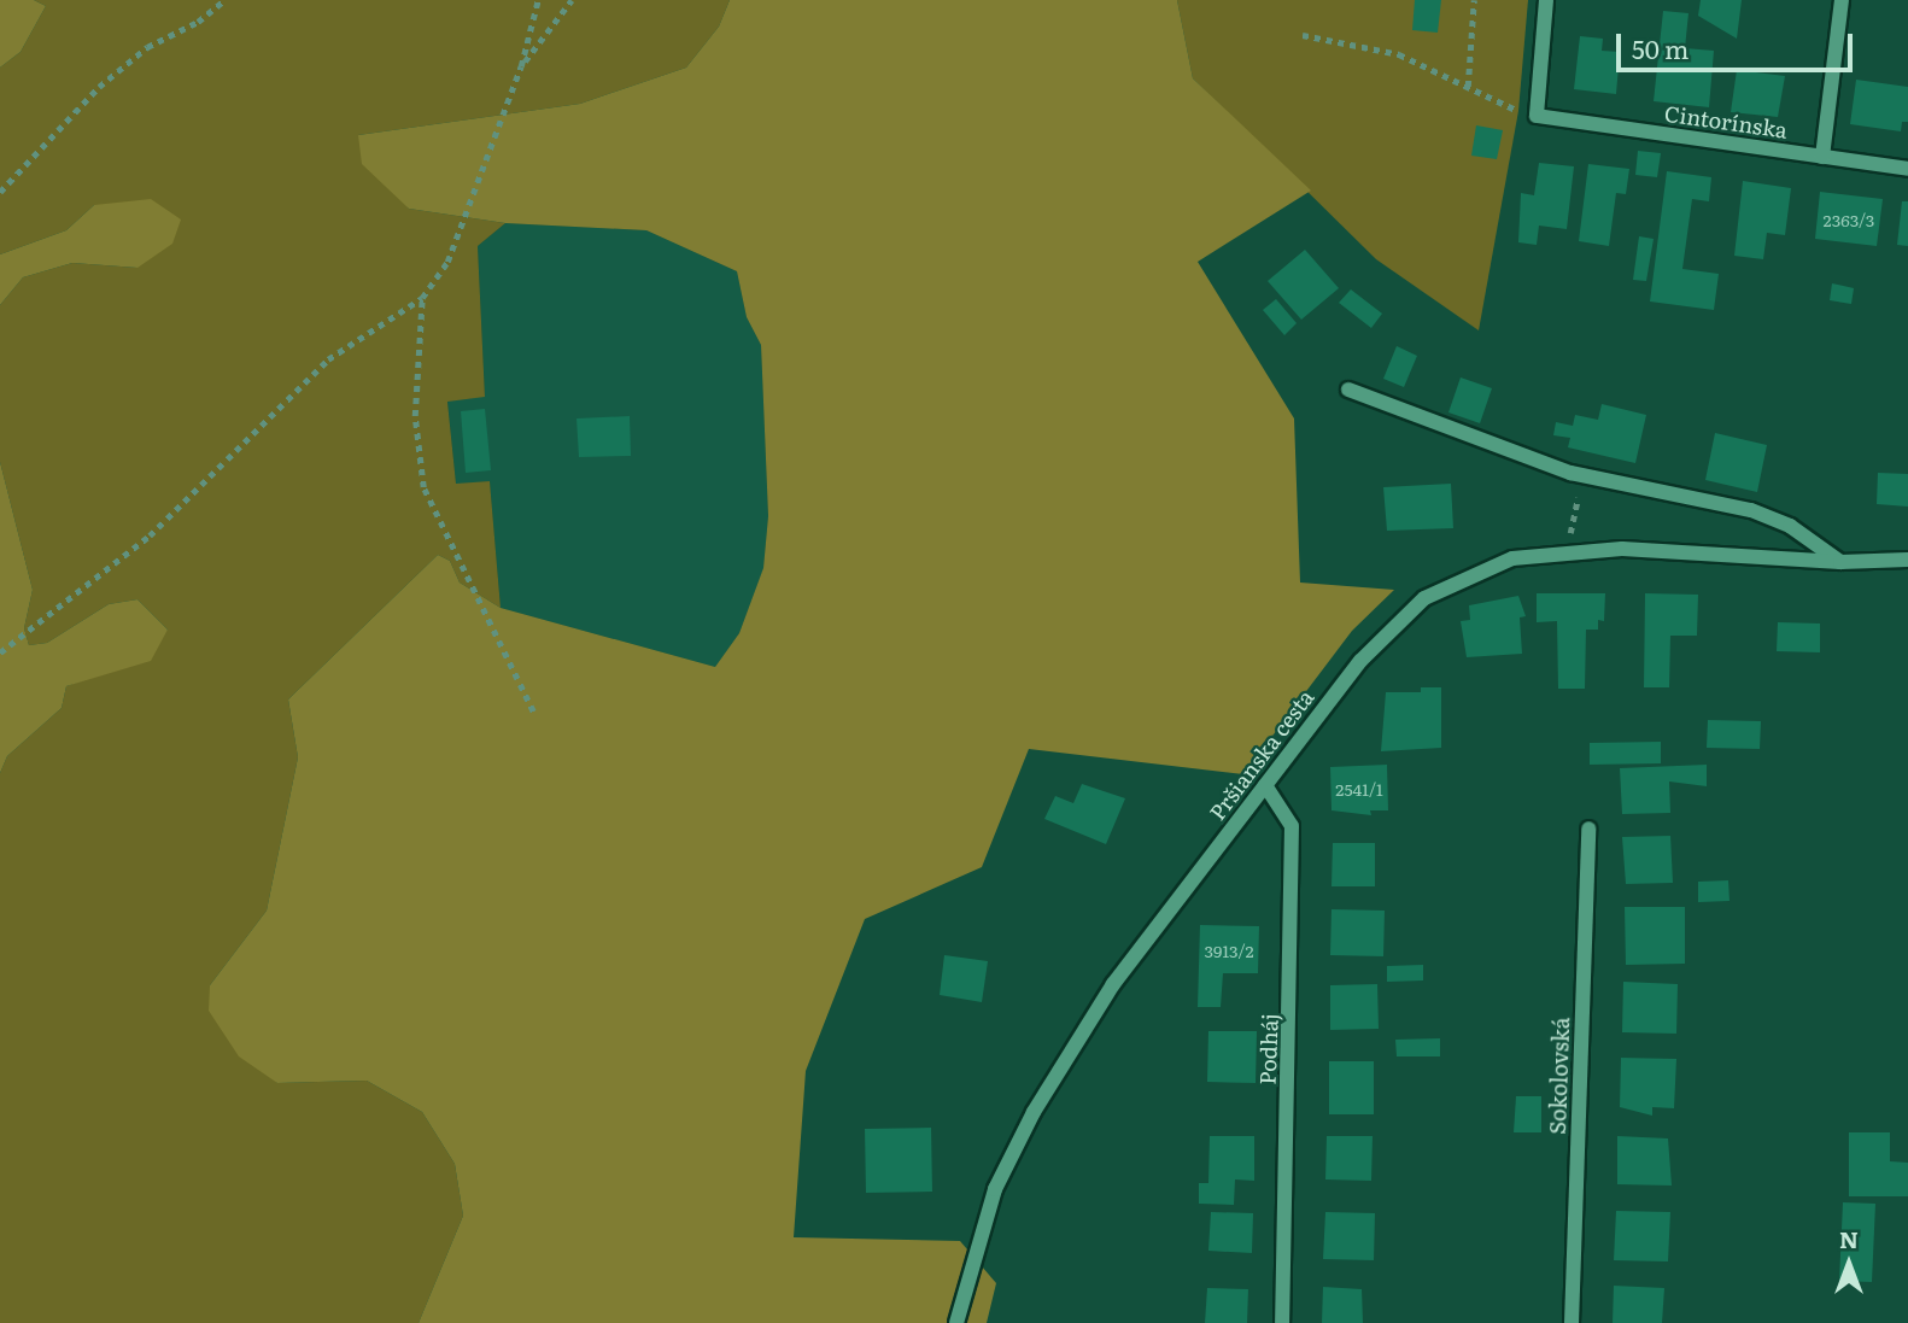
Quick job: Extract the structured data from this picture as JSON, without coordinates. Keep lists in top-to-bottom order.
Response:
{
  "streets": {
    "street": [
      "Cintorínska",
      "Pršianska cesta",
      "Podháj",
      "Sokolovská"
    ]
  },
  "crossings": [
    ["Pršianska cesta", "Podháj"]
  ],
  "house_numbers": ["2363/3", "2541/1", "3913/2"],
  "scale_bar": "50 m",
  "north": "top"
}
